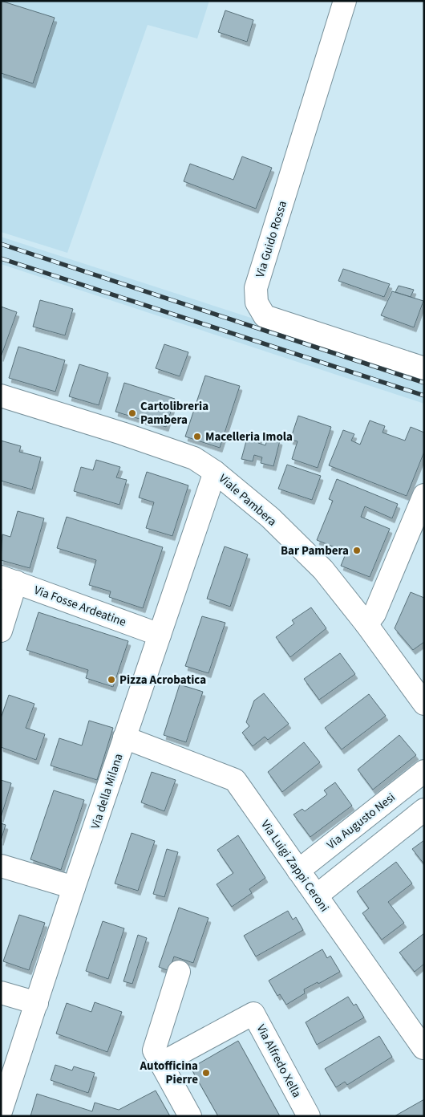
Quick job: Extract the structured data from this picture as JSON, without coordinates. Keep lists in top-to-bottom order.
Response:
{
  "streets": {
    "street": [
      "Via Guido Rossa",
      "Viale Pambera",
      "Via Fosse Ardeatine",
      "Via della Milana",
      "Via Augusto Nesi",
      "Via Luigi Zappi Ceroni",
      "Via Alfredo Xella"
    ]
  },
  "crossings": [
    ["Viale Pambera", "Via della Milana"],
    ["Via Fosse Ardeatine", "Via della Milana"],
    ["Via della Milana", "Via Luigi Zappi Ceroni"],
    ["Via Augusto Nesi", "Via Luigi Zappi Ceroni"]
  ],
  "places": [
    "Cartolibreria Pambera",
    "Macelleria Imola",
    "Bar Pambera",
    "Pizza Acrobatica",
    "Autofficina Pierre"
  ]
}
